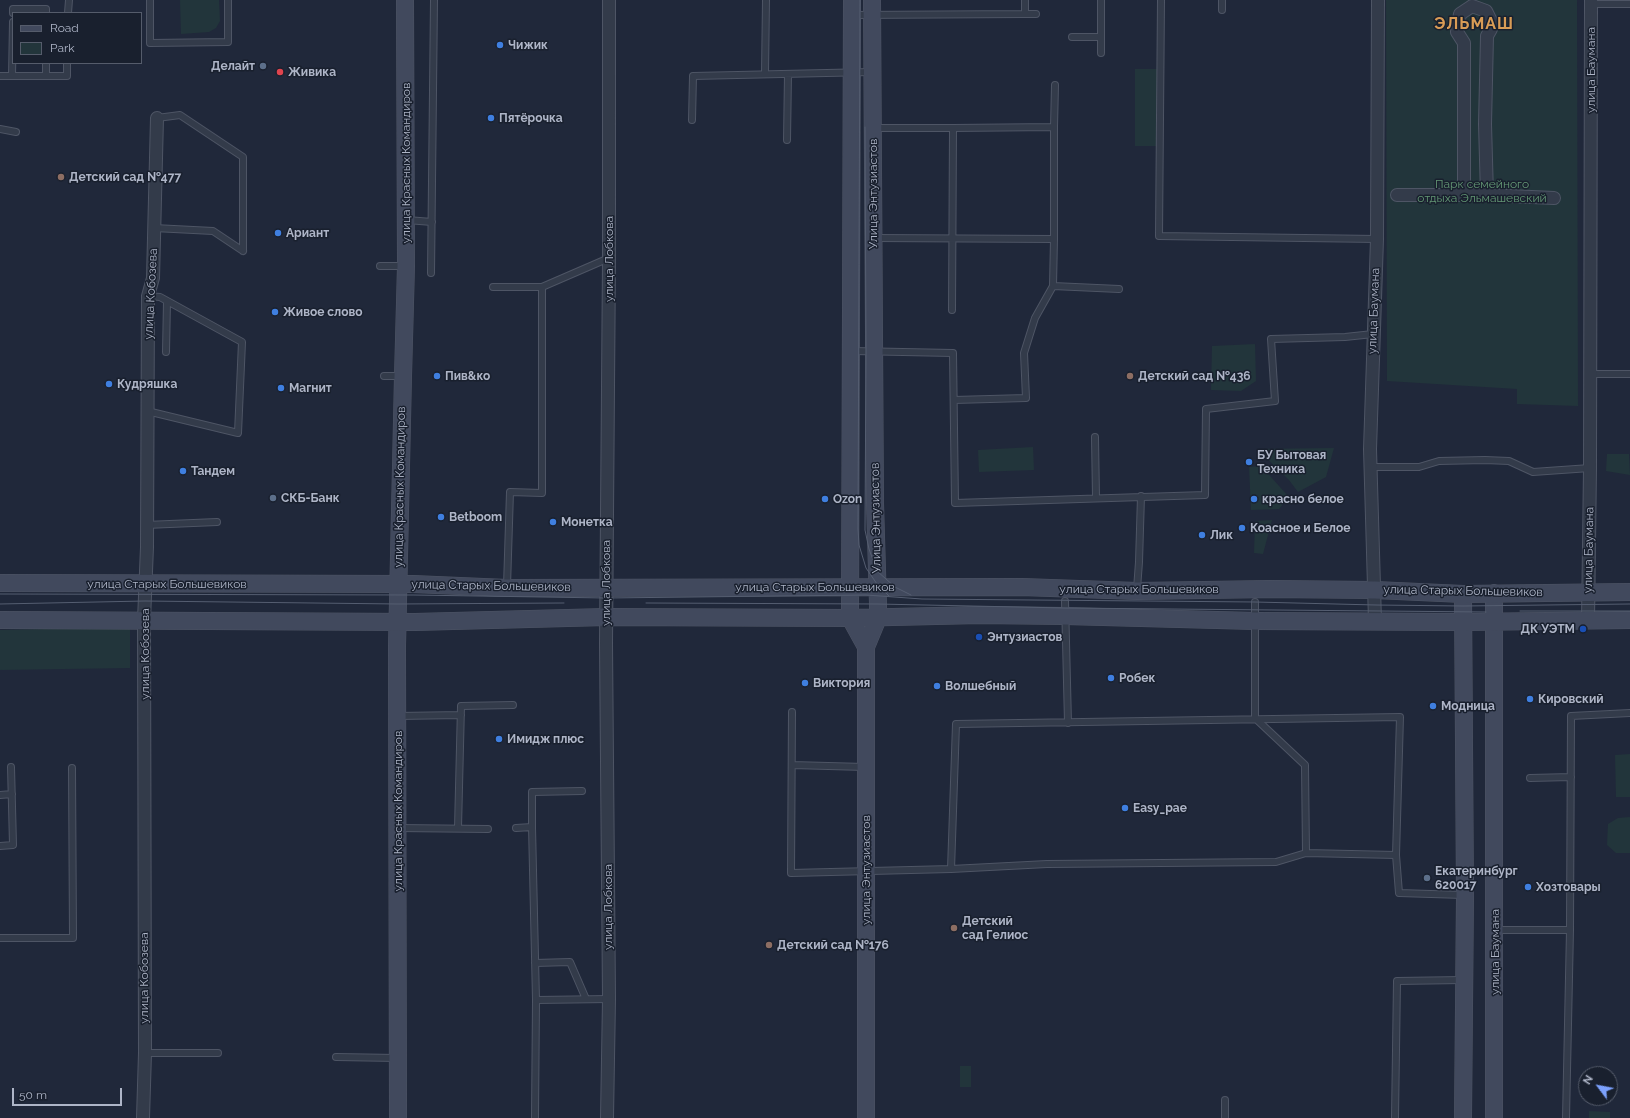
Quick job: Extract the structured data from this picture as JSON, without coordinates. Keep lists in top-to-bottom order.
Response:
{
  "streets": {
    "main road": [
      "улица Баумана",
      "улица Красных Командиров",
      "Улица Энтузиастов",
      "улица Старых Большевиков",
      "улица Энтузиастов"
    ],
    "street": ["улица Лобкова", "улица Кобозева"]
  },
  "crossings": [
    ["улица Баумана", "улица Старых Большевиков"],
    ["улица Красных Командиров", "улица Старых Большевиков"],
    ["Улица Энтузиастов", "улица Старых Большевиков"],
    ["Улица Энтузиастов", "улица Энтузиастов"],
    ["улица Лобкова", "улица Старых Большевиков"],
    ["улица Кобозева", "улица Старых Большевиков"]
  ],
  "districts": ["ЭЛЬМАШ"],
  "parks": ["Парк семейного отдыха Эльмашевский"],
  "places": [
    "Чижик",
    "Делайт",
    "Живика",
    "Пятёрочка",
    "Детский сад №477",
    "Ариант",
    "Живое слово",
    "Пив&ко",
    "Детский сад №436",
    "Кудряшка",
    "Магнит",
    "БУ Бытовая Техника",
    "Тандем",
    "СКБ-Банк",
    "Ozon",
    "красно белое",
    "Betboom",
    "Монетка",
    "Коасное и Белое",
    "Лик",
    "ДК УЭТМ",
    "Энтузиастов",
    "Робек",
    "Виктория",
    "Волшебный",
    "Кировский",
    "Модница",
    "Имидж плюс",
    "Easy_pae",
    "Екатеринбург 620017",
    "Хозтовары",
    "Детский сад Гелиос",
    "Детский сад №176"
  ],
  "legend": ["Road", "Park"],
  "scale_bar": "50 m",
  "north": "top left"
}
